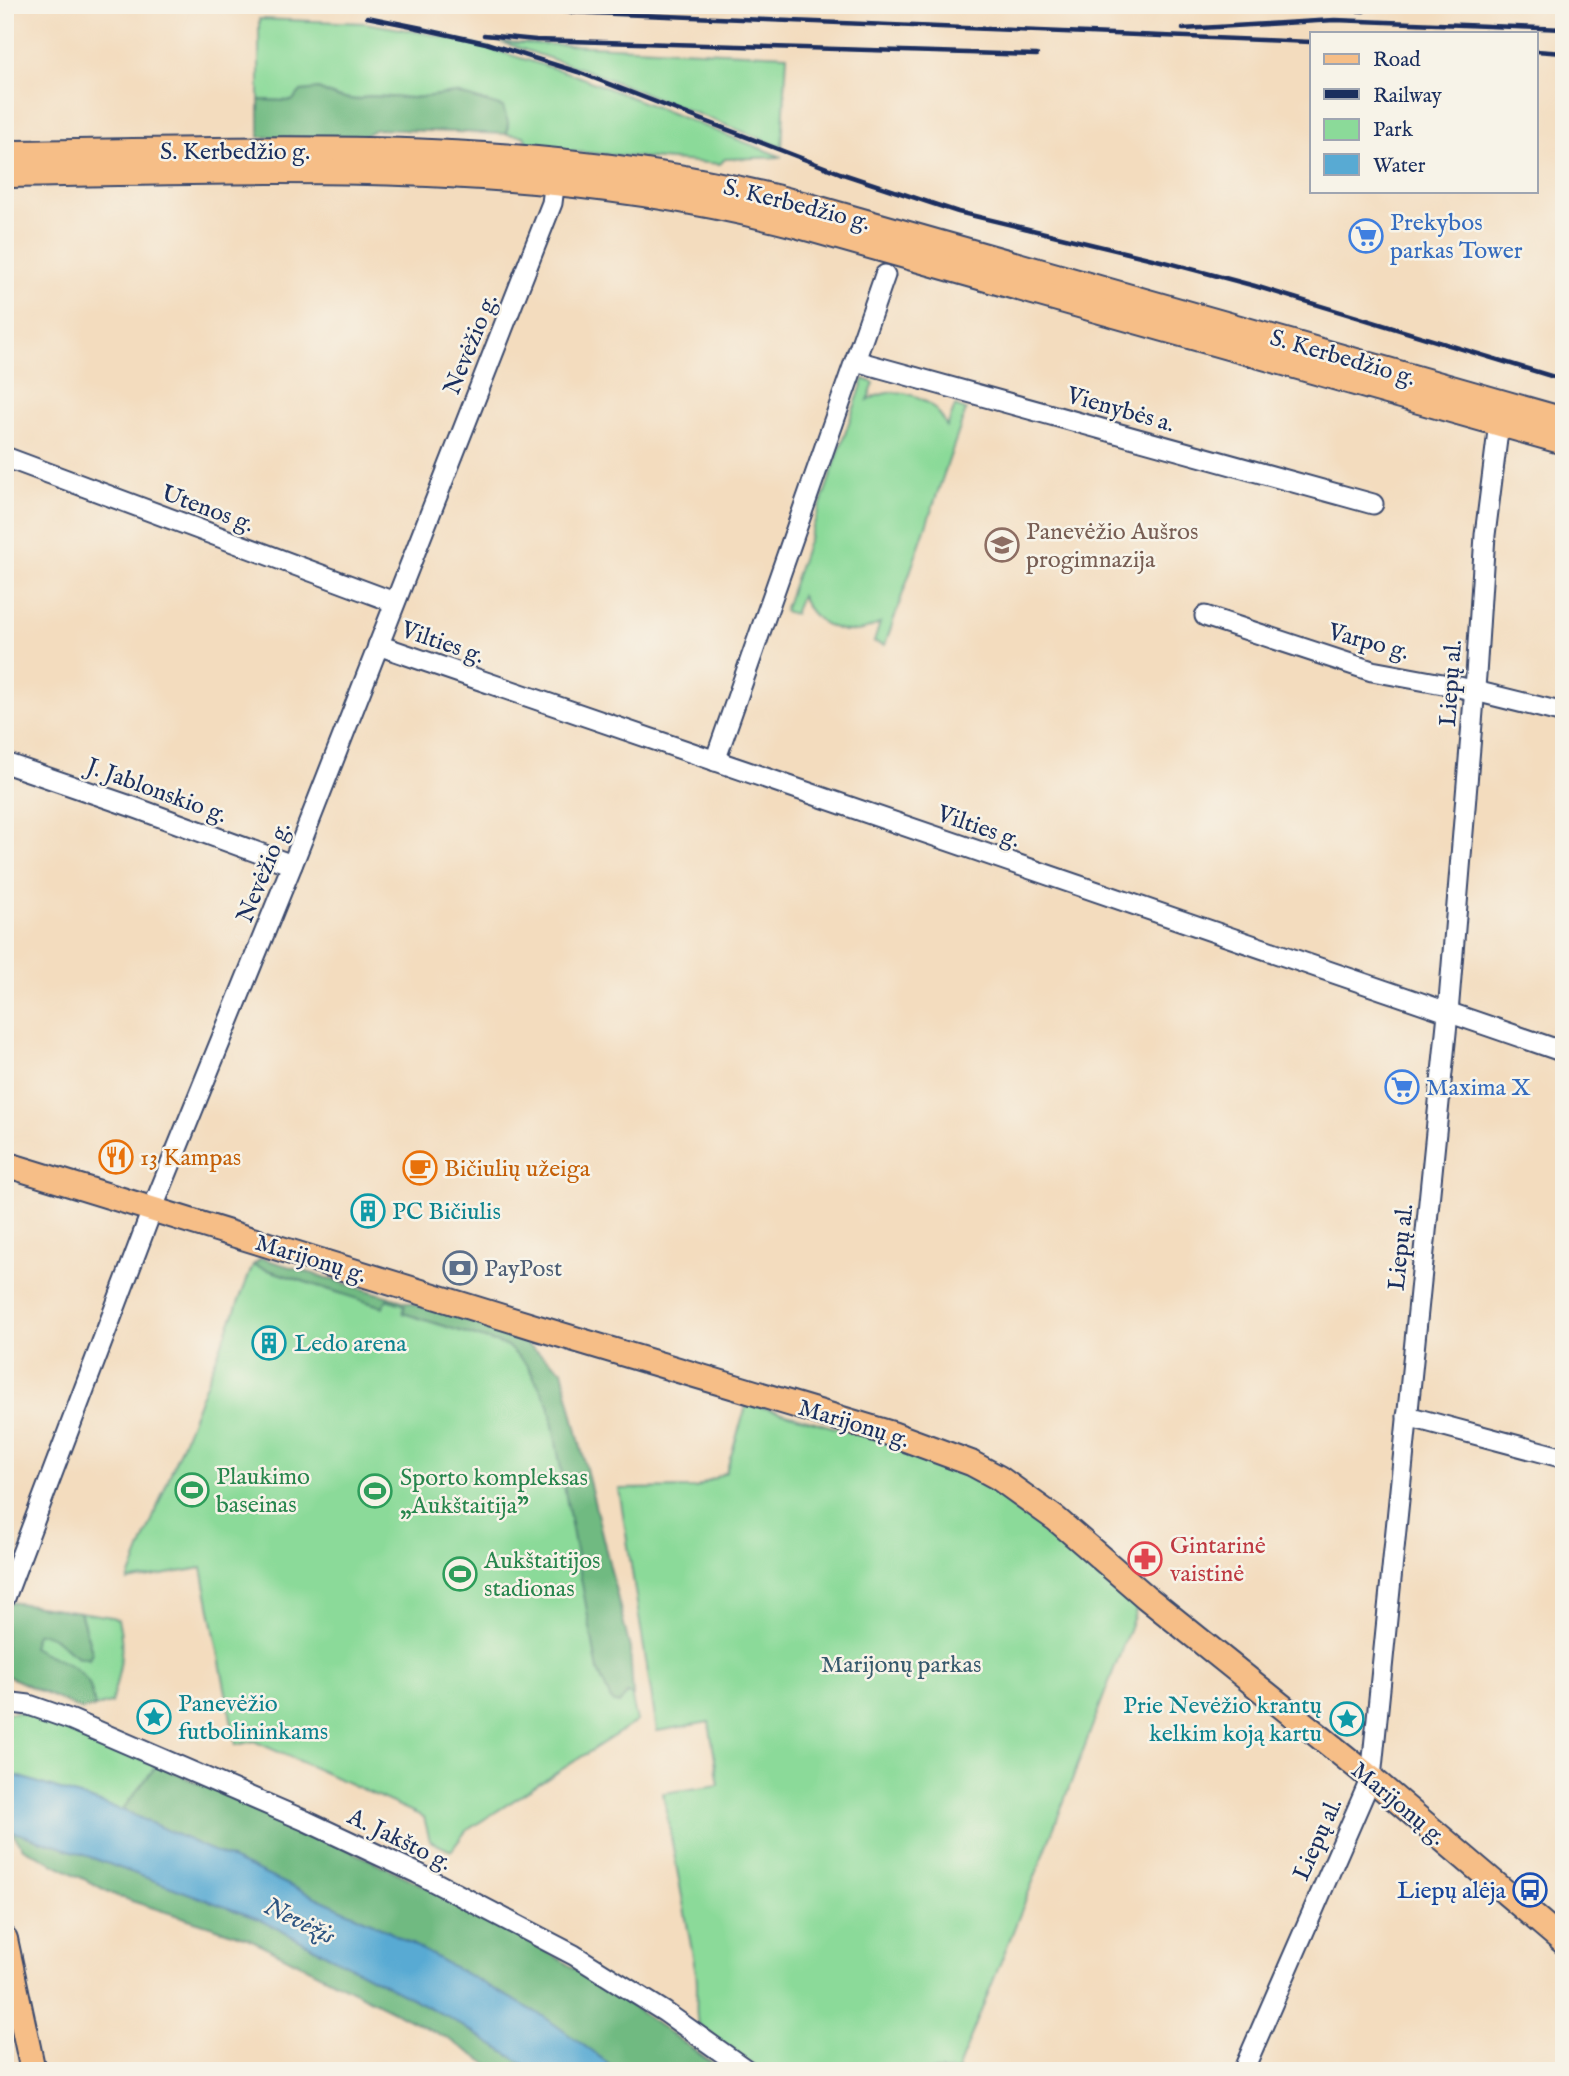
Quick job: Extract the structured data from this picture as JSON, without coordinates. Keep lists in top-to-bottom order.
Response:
{
  "streets": {
    "main road": ["S. Kerbedžio g.", "Marijonų g."],
    "street": [
      "Nevėžio g.",
      "Vienybės a.",
      "Utenos g.",
      "Varpo g.",
      "Vilties g.",
      "Liepų al.",
      "J. Jablonskio g.",
      "A. Jakšto g."
    ]
  },
  "crossings": [
    ["S. Kerbedžio g.", "Nevėžio g."],
    ["S. Kerbedžio g.", "Liepų al."],
    ["Nevėžio g.", "Utenos g."],
    ["Nevėžio g.", "Vilties g."],
    ["Nevėžio g.", "J. Jablonskio g."],
    ["Nevėžio g.", "Marijonų g."],
    ["Varpo g.", "Liepų al."],
    ["Vilties g.", "Liepų al."],
    ["Liepų al.", "Marijonų g."]
  ],
  "water": ["Nevėžis"],
  "parks": ["Marijonų parkas"],
  "places": {
    "supermarket": ["Prekybos parkas Tower", "Maxima X"],
    "school or university": ["Panevėžio Aušros progimnazija"],
    "restaurant": ["13 Kampas"],
    "cafe": ["Bičiulių užeiga"],
    "building": ["PC Bičiulis", "Ledo arena"],
    "bank": ["PayPost"],
    "sports": ["Plaukimo baseinas", "Sporto kompleksas „Aukštaitija”", "Aukštaitijos stadionas"],
    "pharmacy": ["Gintarinė vaistinė"],
    "place": ["Panevėžio futbolininkams", "Prie Nevėžio krantų kelkim koją kartu"],
    "bus stop": ["Liepų alėja"]
  },
  "legend": [
    "Road",
    "Railway",
    "Park",
    "Water"
  ]
}
